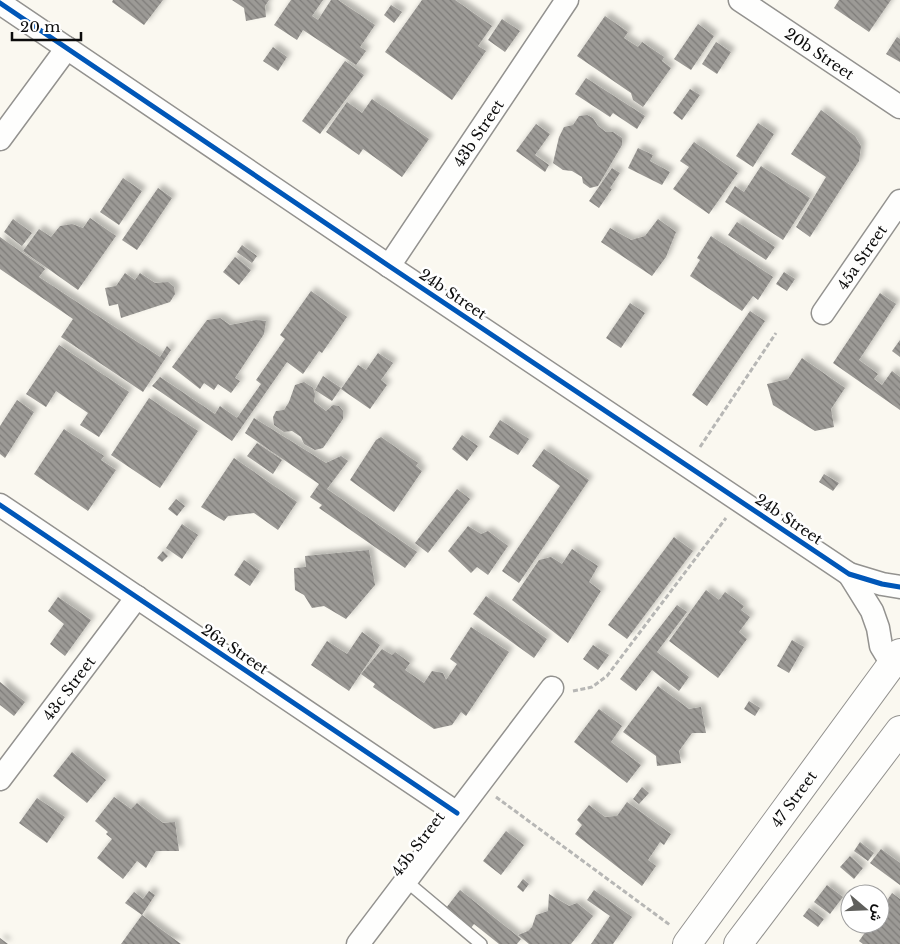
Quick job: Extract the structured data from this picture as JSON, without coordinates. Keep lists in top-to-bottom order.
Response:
{
  "streets": {
    "street": [
      "20b Street",
      "43b Street",
      "45a Street",
      "24b Street",
      "26a Street",
      "43c Street",
      "47 Street",
      "45b Street"
    ]
  },
  "crossings": [
    ["43b Street", "24b Street"],
    ["24b Street", "47 Street"],
    ["26a Street", "43c Street"],
    ["26a Street", "45b Street"]
  ],
  "scale_bar": "20 m",
  "north": "right"
}
